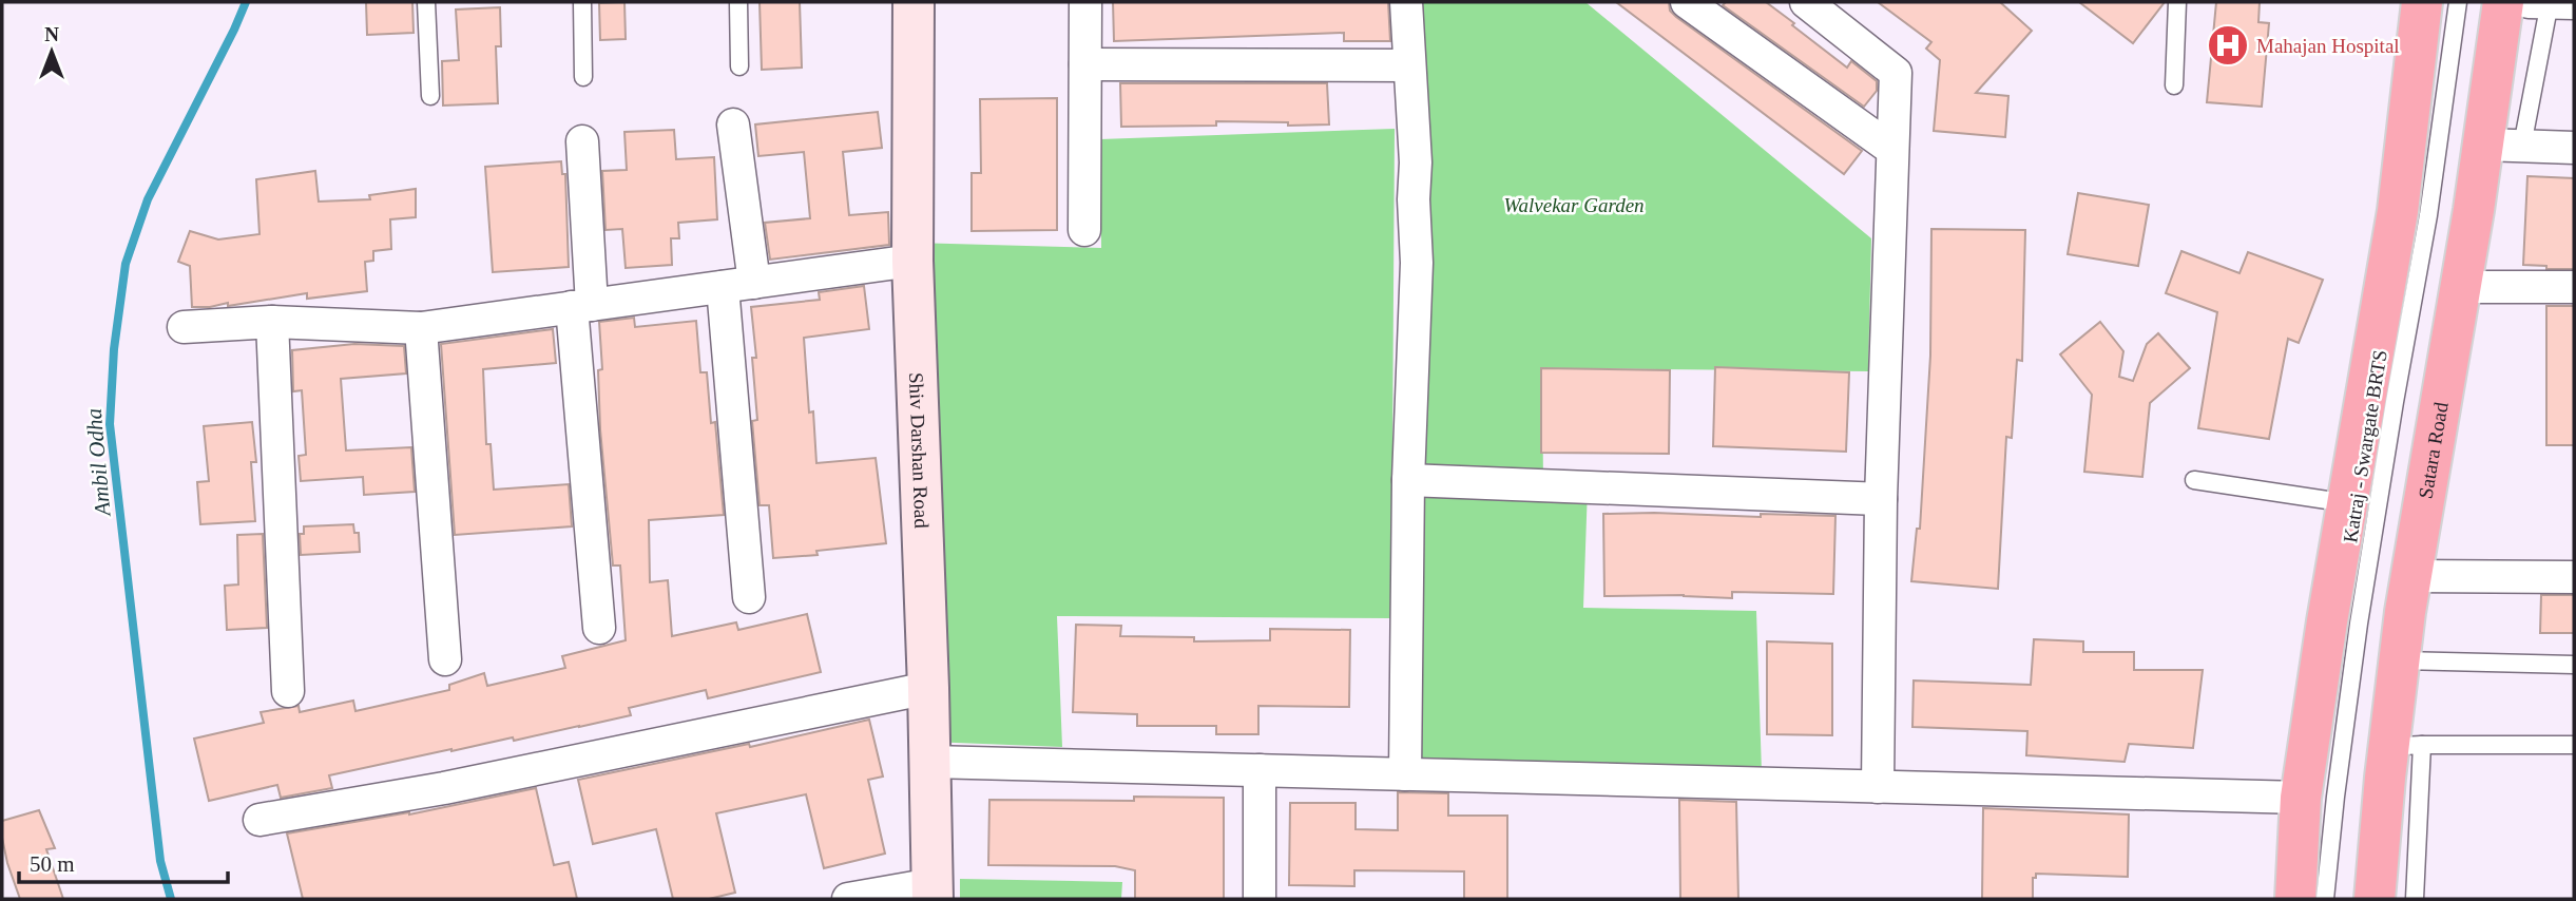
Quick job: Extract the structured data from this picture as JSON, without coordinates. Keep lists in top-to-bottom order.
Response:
{
  "streets": {
    "highway": ["Satara Road"],
    "street": ["Shiv Darshan Road"],
    "lane": ["Katraj - Swargate BRTS"]
  },
  "water": ["Ambil Odha"],
  "parks": ["Walvekar Garden"],
  "places": {
    "hospital": ["Mahajan Hospital"]
  },
  "scale_bar": "50 m",
  "north": "top"
}
